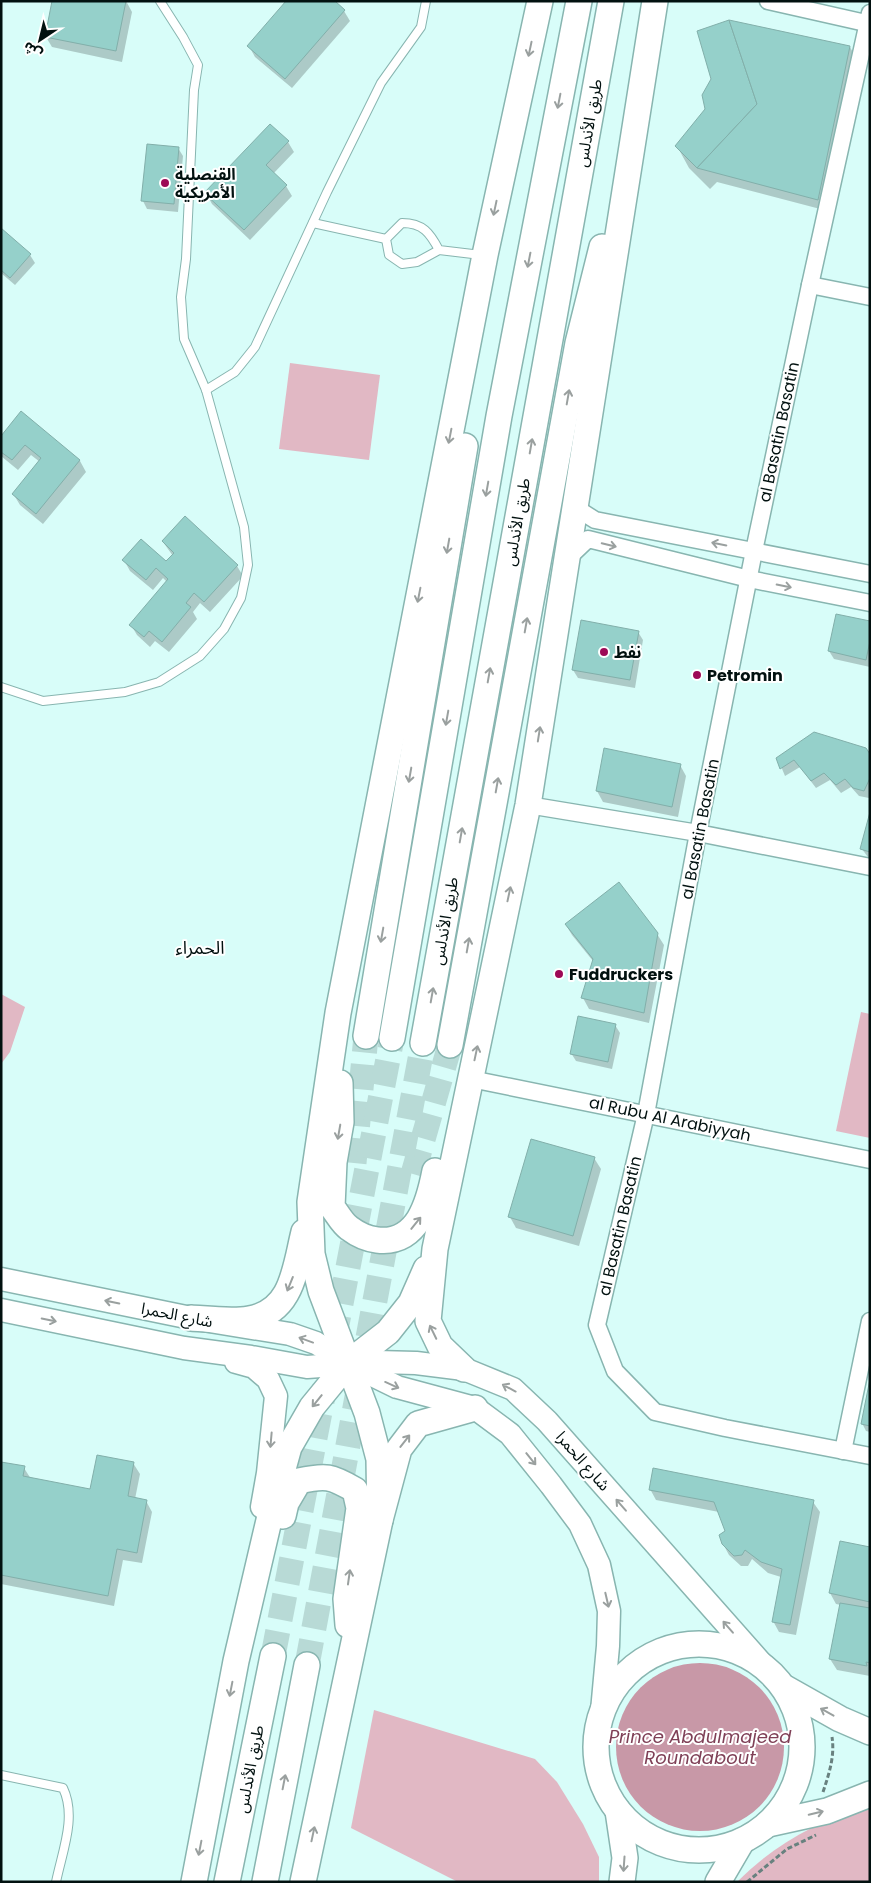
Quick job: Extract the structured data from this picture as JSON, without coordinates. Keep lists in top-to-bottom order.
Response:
{
  "streets": {
    "main road": ["طريق الأندلس", "شارع الحمرا"],
    "street": ["al Basatin Basatin", "al Rubu Al Arabiyyah"]
  },
  "crossings": [
    ["al Basatin Basatin", "al Rubu Al Arabiyyah"]
  ],
  "districts": ["الحمراء"],
  "water": ["Prince Abdulmajeed Roundabout"],
  "places": [
    "القنصلية الأمريكية",
    "نفط",
    "Petromin",
    "Fuddruckers"
  ],
  "north": "bottom left"
}
